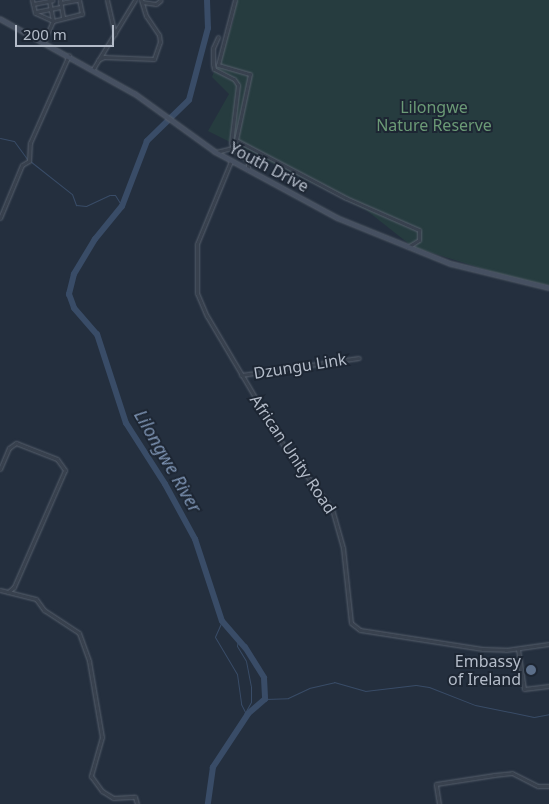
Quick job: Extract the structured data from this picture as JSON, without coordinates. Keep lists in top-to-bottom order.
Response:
{
  "streets": {
    "street": ["Youth Drive", "Dzungu Link", "African Unity Road"]
  },
  "crossings": [
    ["Youth Drive", "African Unity Road"],
    ["Dzungu Link", "African Unity Road"]
  ],
  "water": ["Lilongwe River"],
  "parks": ["Lilongwe Nature Reserve"],
  "places": ["Embassy of Ireland"],
  "scale_bar": "200 m"
}
